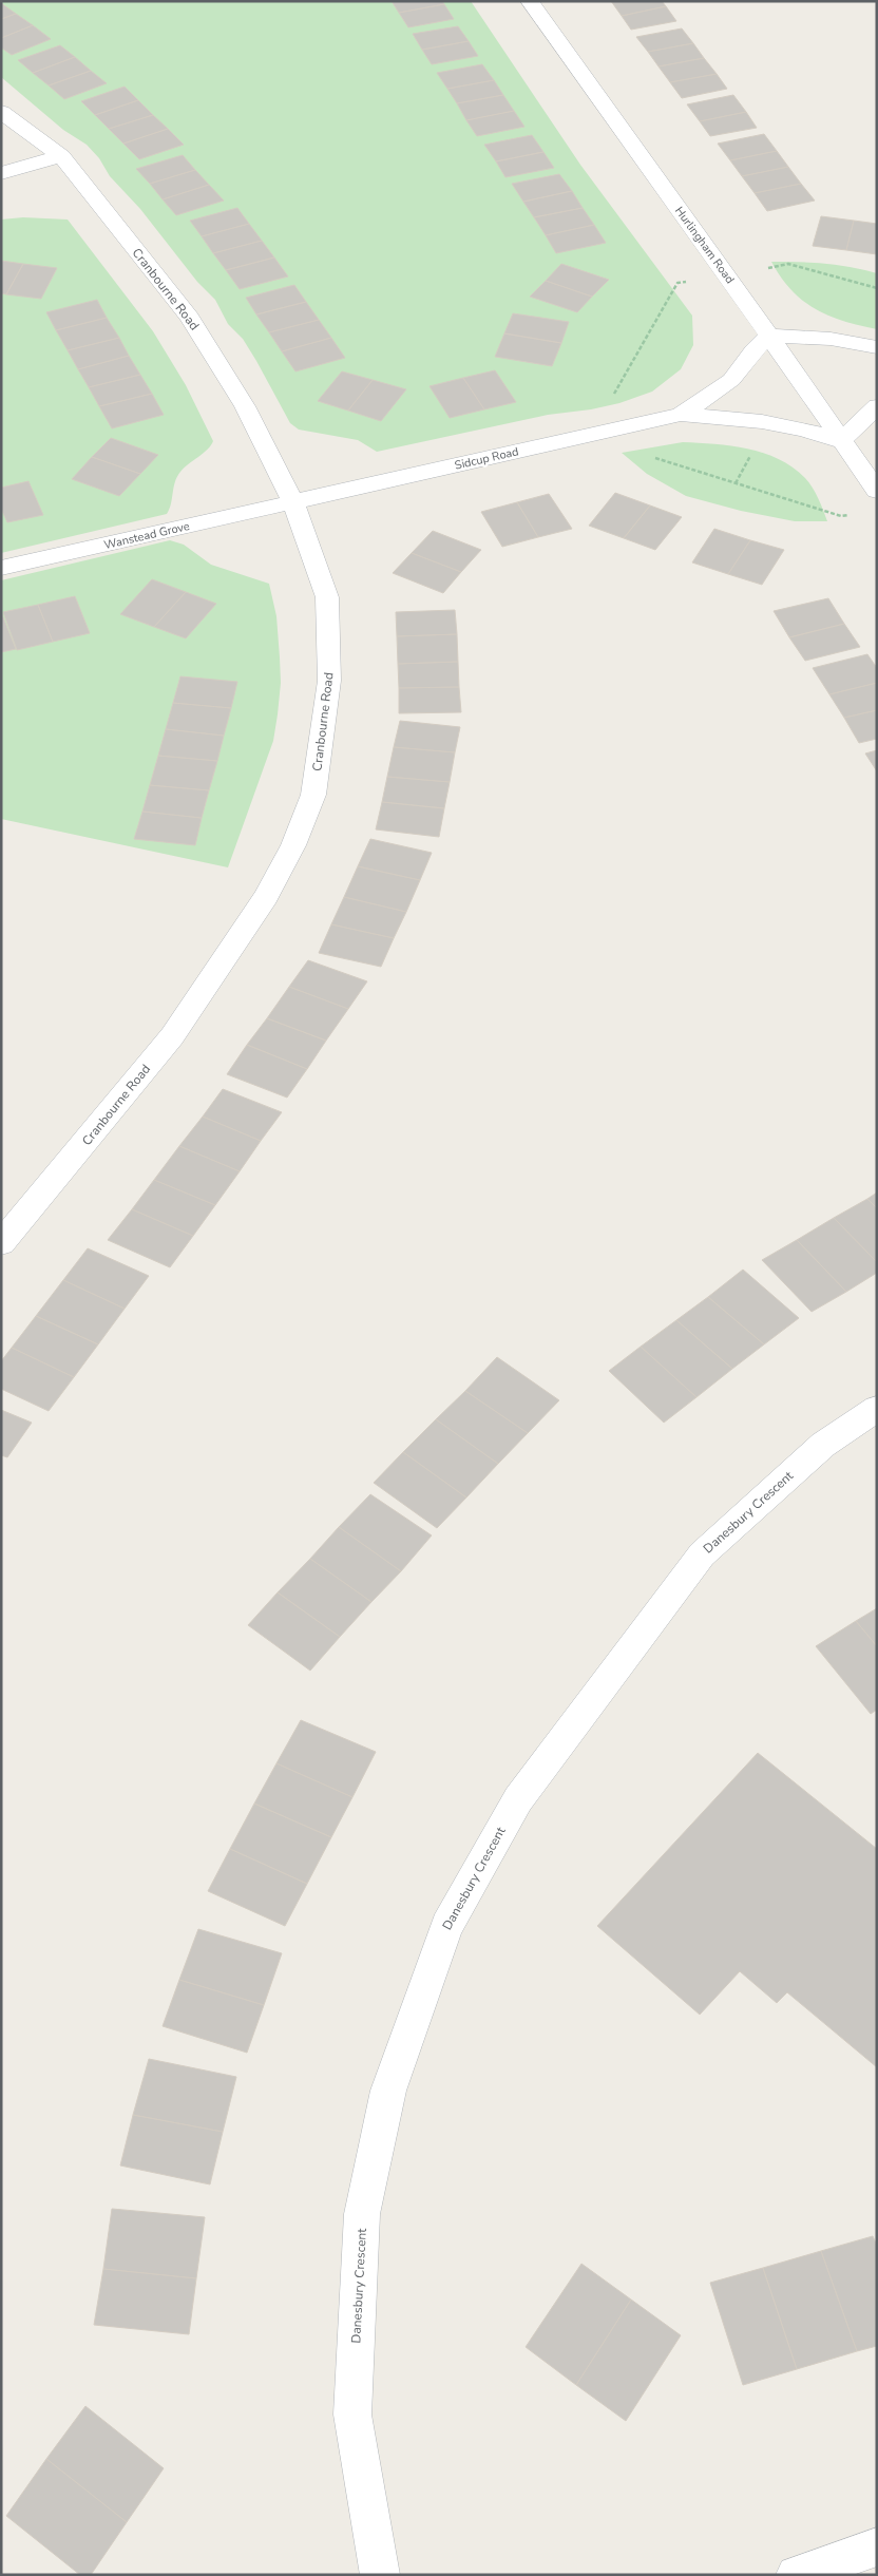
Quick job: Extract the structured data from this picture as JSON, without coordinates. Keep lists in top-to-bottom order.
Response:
{
  "streets": {
    "street": [
      "Hurlingham Road",
      "Cranbourne Road",
      "Sidcup Road",
      "Wanstead Grove",
      "Danesbury Crescent"
    ]
  },
  "crossings": [
    ["Hurlingham Road", "Sidcup Road"],
    ["Cranbourne Road", "Sidcup Road"],
    ["Cranbourne Road", "Wanstead Grove"],
    ["Sidcup Road", "Wanstead Grove"]
  ]
}
